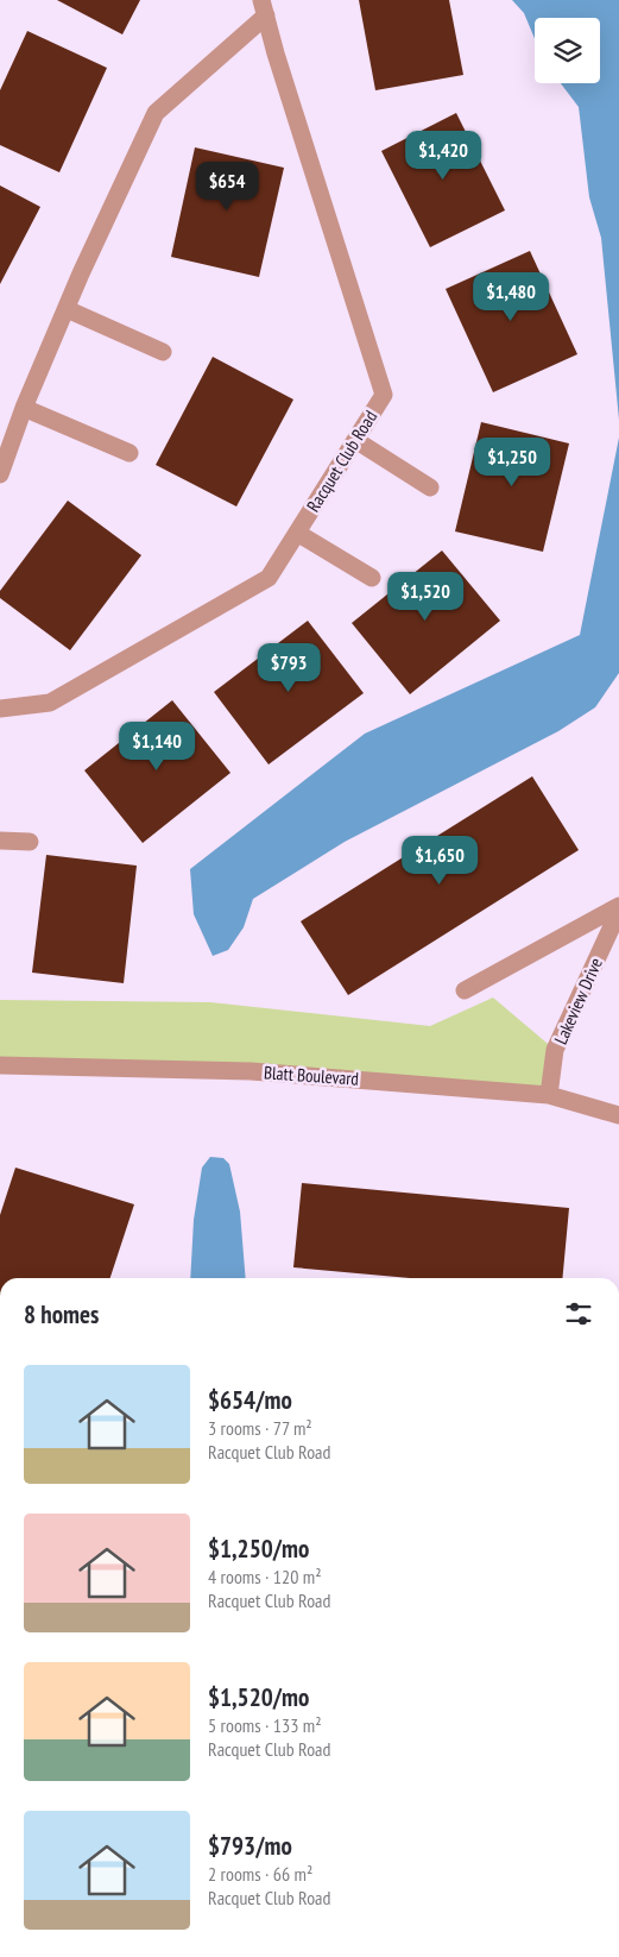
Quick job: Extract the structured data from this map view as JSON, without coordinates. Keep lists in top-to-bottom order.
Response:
{
  "streets": {
    "street": ["Racquet Club Road", "Lakeview Drive", "Blatt Boulevard"]
  },
  "crossings": [
    ["Lakeview Drive", "Blatt Boulevard"]
  ],
  "page": {
    "price": [
      "$1,420",
      "$654",
      "$1,480",
      "$1,250",
      "$1,520",
      "$793",
      "$1,140",
      "$1,650"
    ],
    "heading": "8 homes",
    "list": [
      {
        "name": "$654/mo",
        "note": "3 rooms · 77 m² · Racquet Club Road"
      },
      {
        "name": "$1,250/mo",
        "note": "4 rooms · 120 m² · Racquet Club Road"
      },
      {
        "name": "$1,520/mo",
        "note": "5 rooms · 133 m² · Racquet Club Road"
      },
      {
        "name": "$793/mo",
        "note": "2 rooms · 66 m² · Racquet Club Road"
      }
    ]
  }
}
